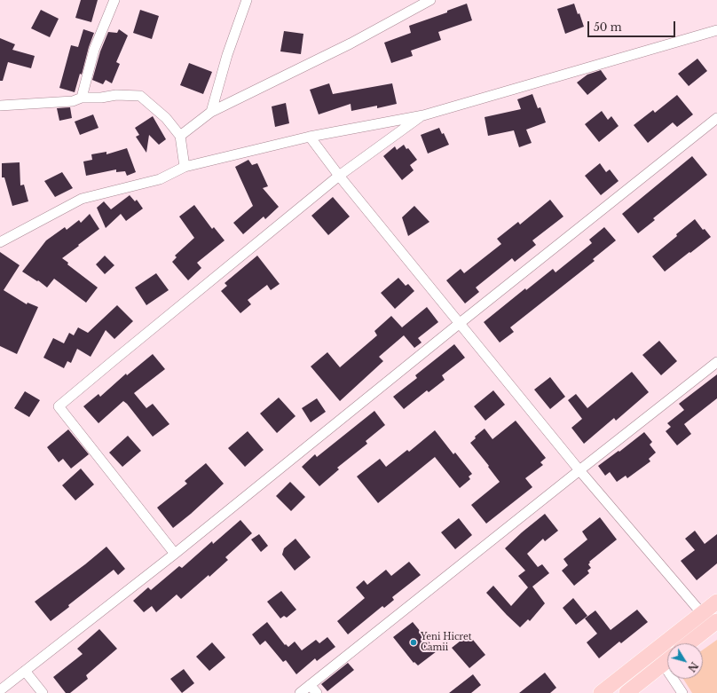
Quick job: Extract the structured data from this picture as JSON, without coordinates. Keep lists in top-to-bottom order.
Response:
{
  "places": ["Yeni Hicret Camii"],
  "scale_bar": "50 m",
  "north": "bottom right"
}
